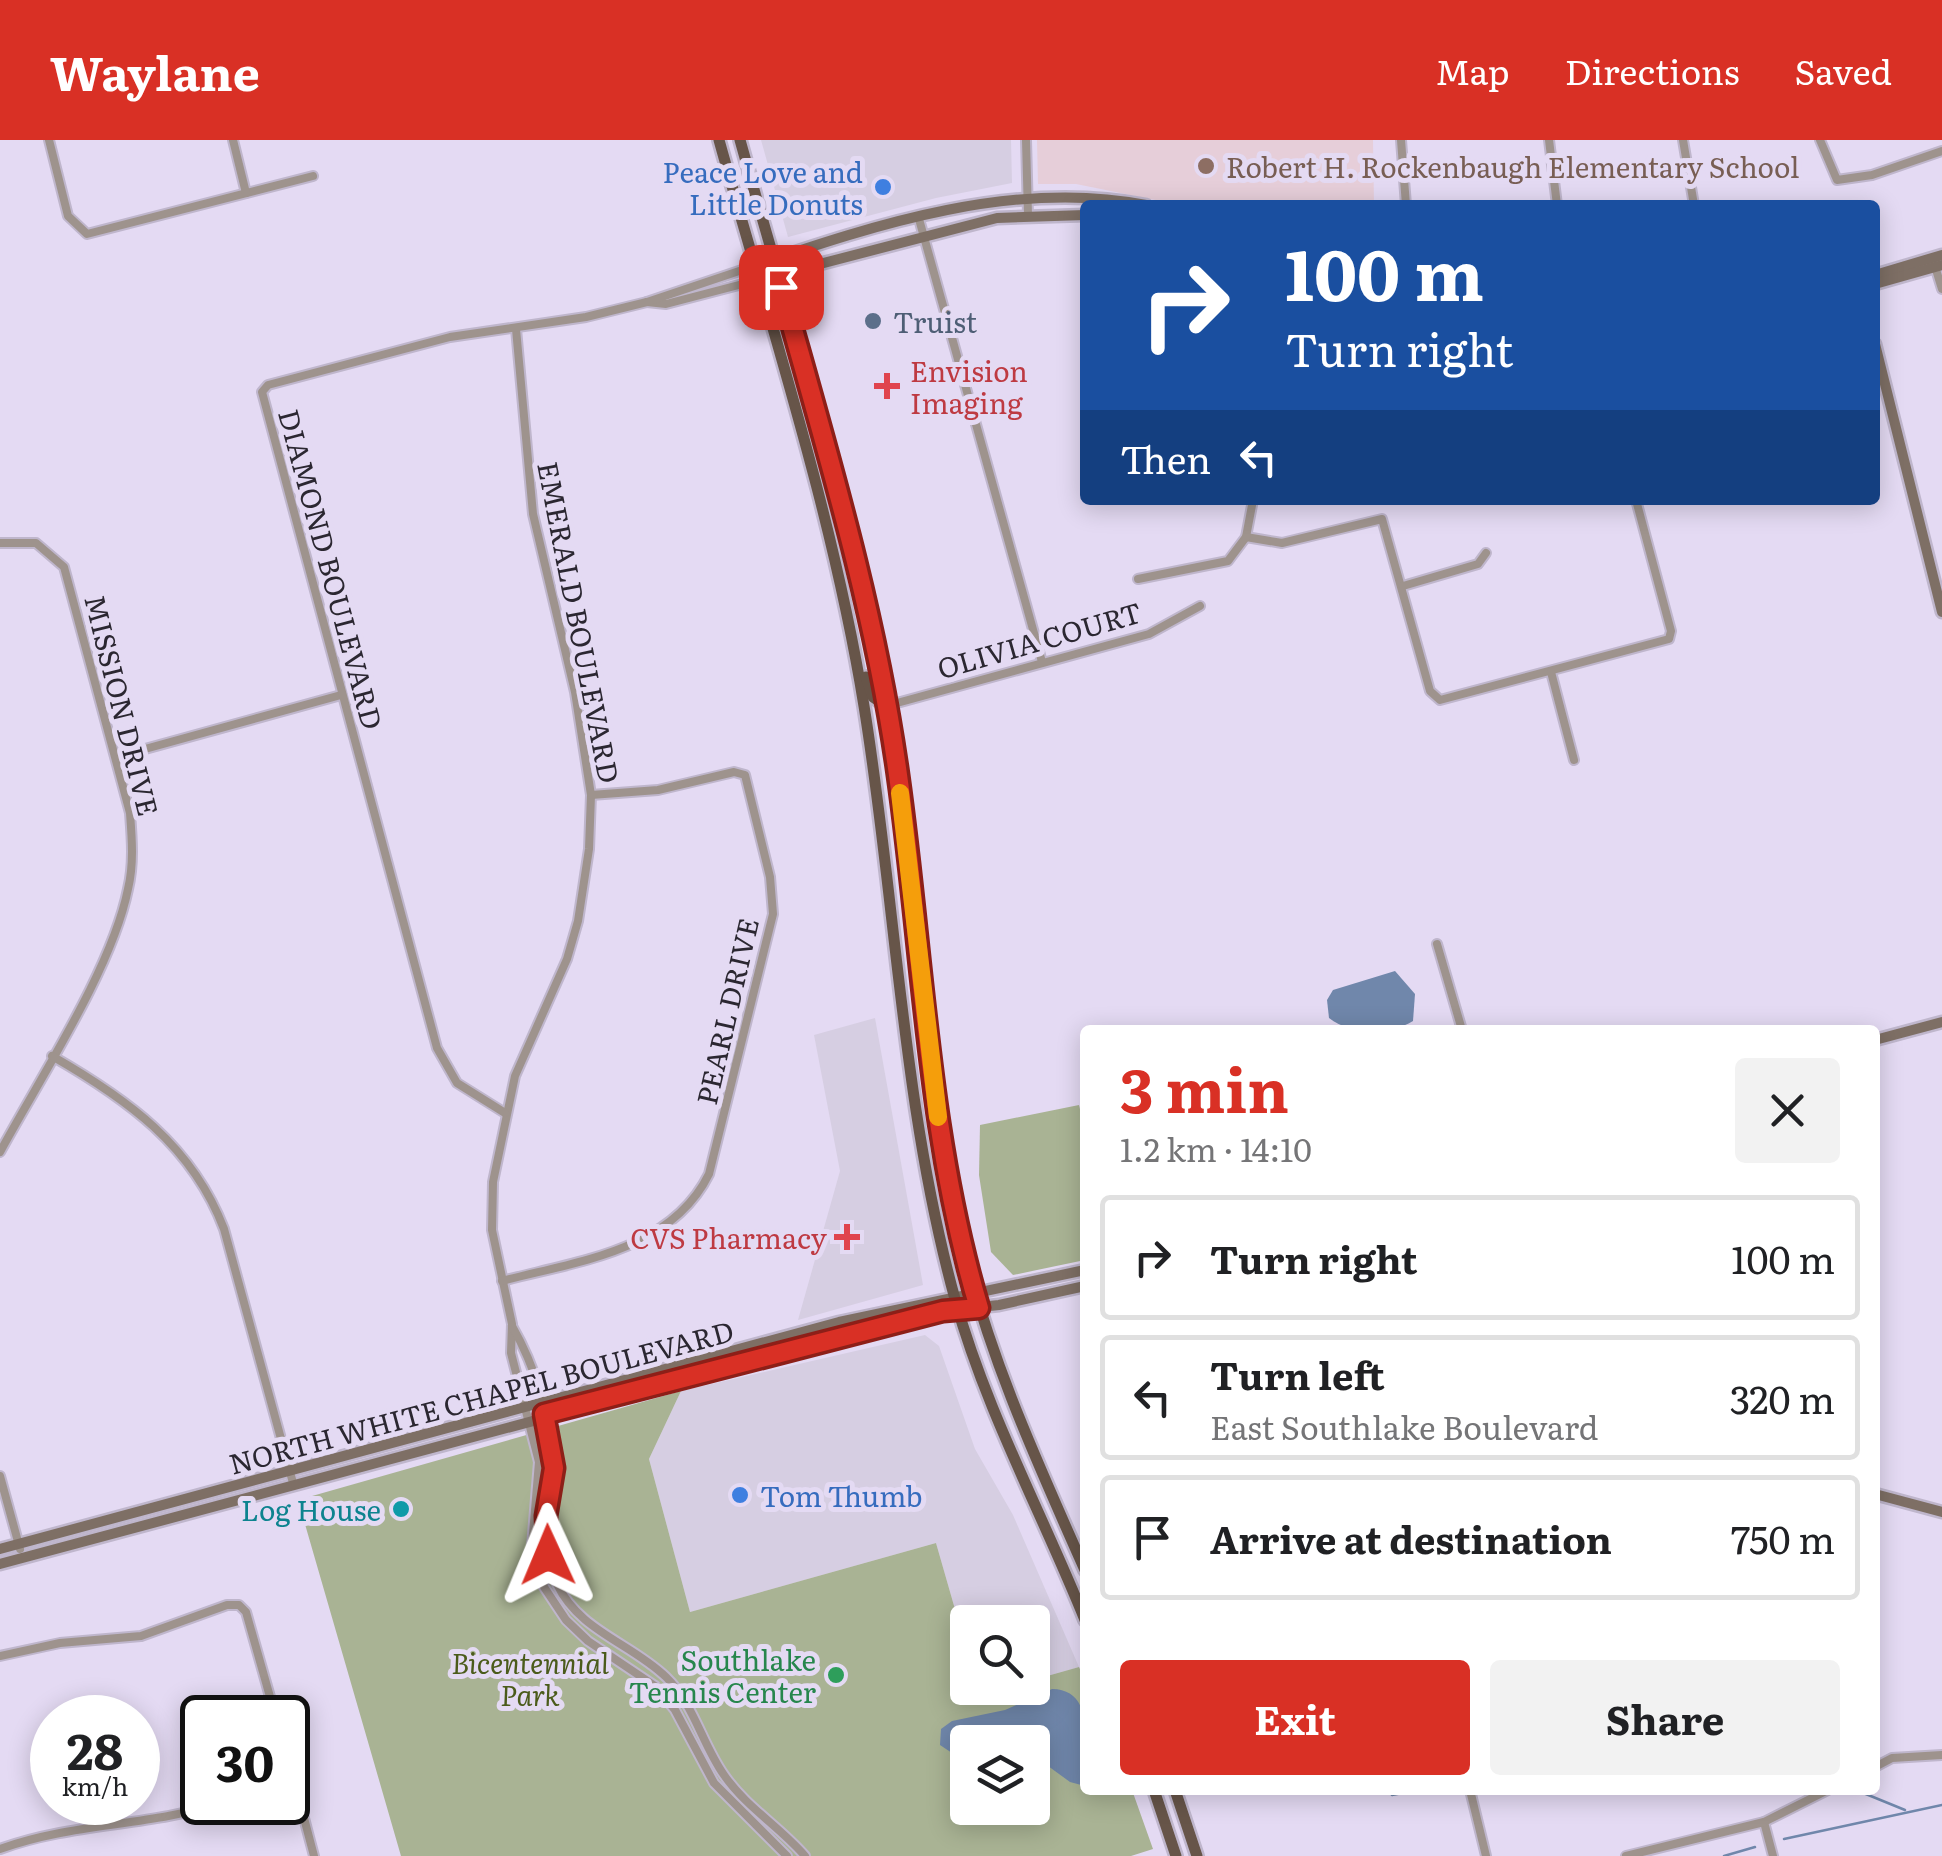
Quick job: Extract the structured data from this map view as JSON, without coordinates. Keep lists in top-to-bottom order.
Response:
{
  "streets": {
    "main road": ["NORTH WHITE CHAPEL BOULEVARD"],
    "street": [
      "DIAMOND BOULEVARD",
      "EMERALD BOULEVARD",
      "OLIVIA COURT",
      "MISSION DRIVE",
      "PEARL DRIVE"
    ]
  },
  "crossings": [
    ["DIAMOND BOULEVARD", "EMERALD BOULEVARD"],
    ["EMERALD BOULEVARD", "PEARL DRIVE"],
    ["EMERALD BOULEVARD", "NORTH WHITE CHAPEL BOULEVARD"]
  ],
  "parks": ["Bicentennial Park"],
  "places": {
    "other": [
      "Robert H. Rockenbaugh Elementary School",
      "Peace Love and Little Donuts",
      "Truist",
      "Tom Thumb",
      "Log House",
      "Southlake Tennis Center"
    ],
    "health": ["Envision Imaging", "CVS Pharmacy"]
  },
  "page": {
    "header": "Waylane",
    "nav": ["Map", "Directions", "Saved"],
    "turn": ["100 m", "Turn right"],
    "then": "Then",
    "heading": ["3 min", "1.2 km · 14:10"],
    "list": [
      {
        "name": "Turn right",
        "value": "100 m"
      },
      {
        "name": "Turn left",
        "note": "East Southlake Boulevard",
        "value": "320 m"
      },
      {
        "name": "Arrive at destination",
        "value": "750 m"
      }
    ],
    "buttons": ["Exit", "Share"],
    "speed": "28 km/h",
    "limit": "30"
  }
}
